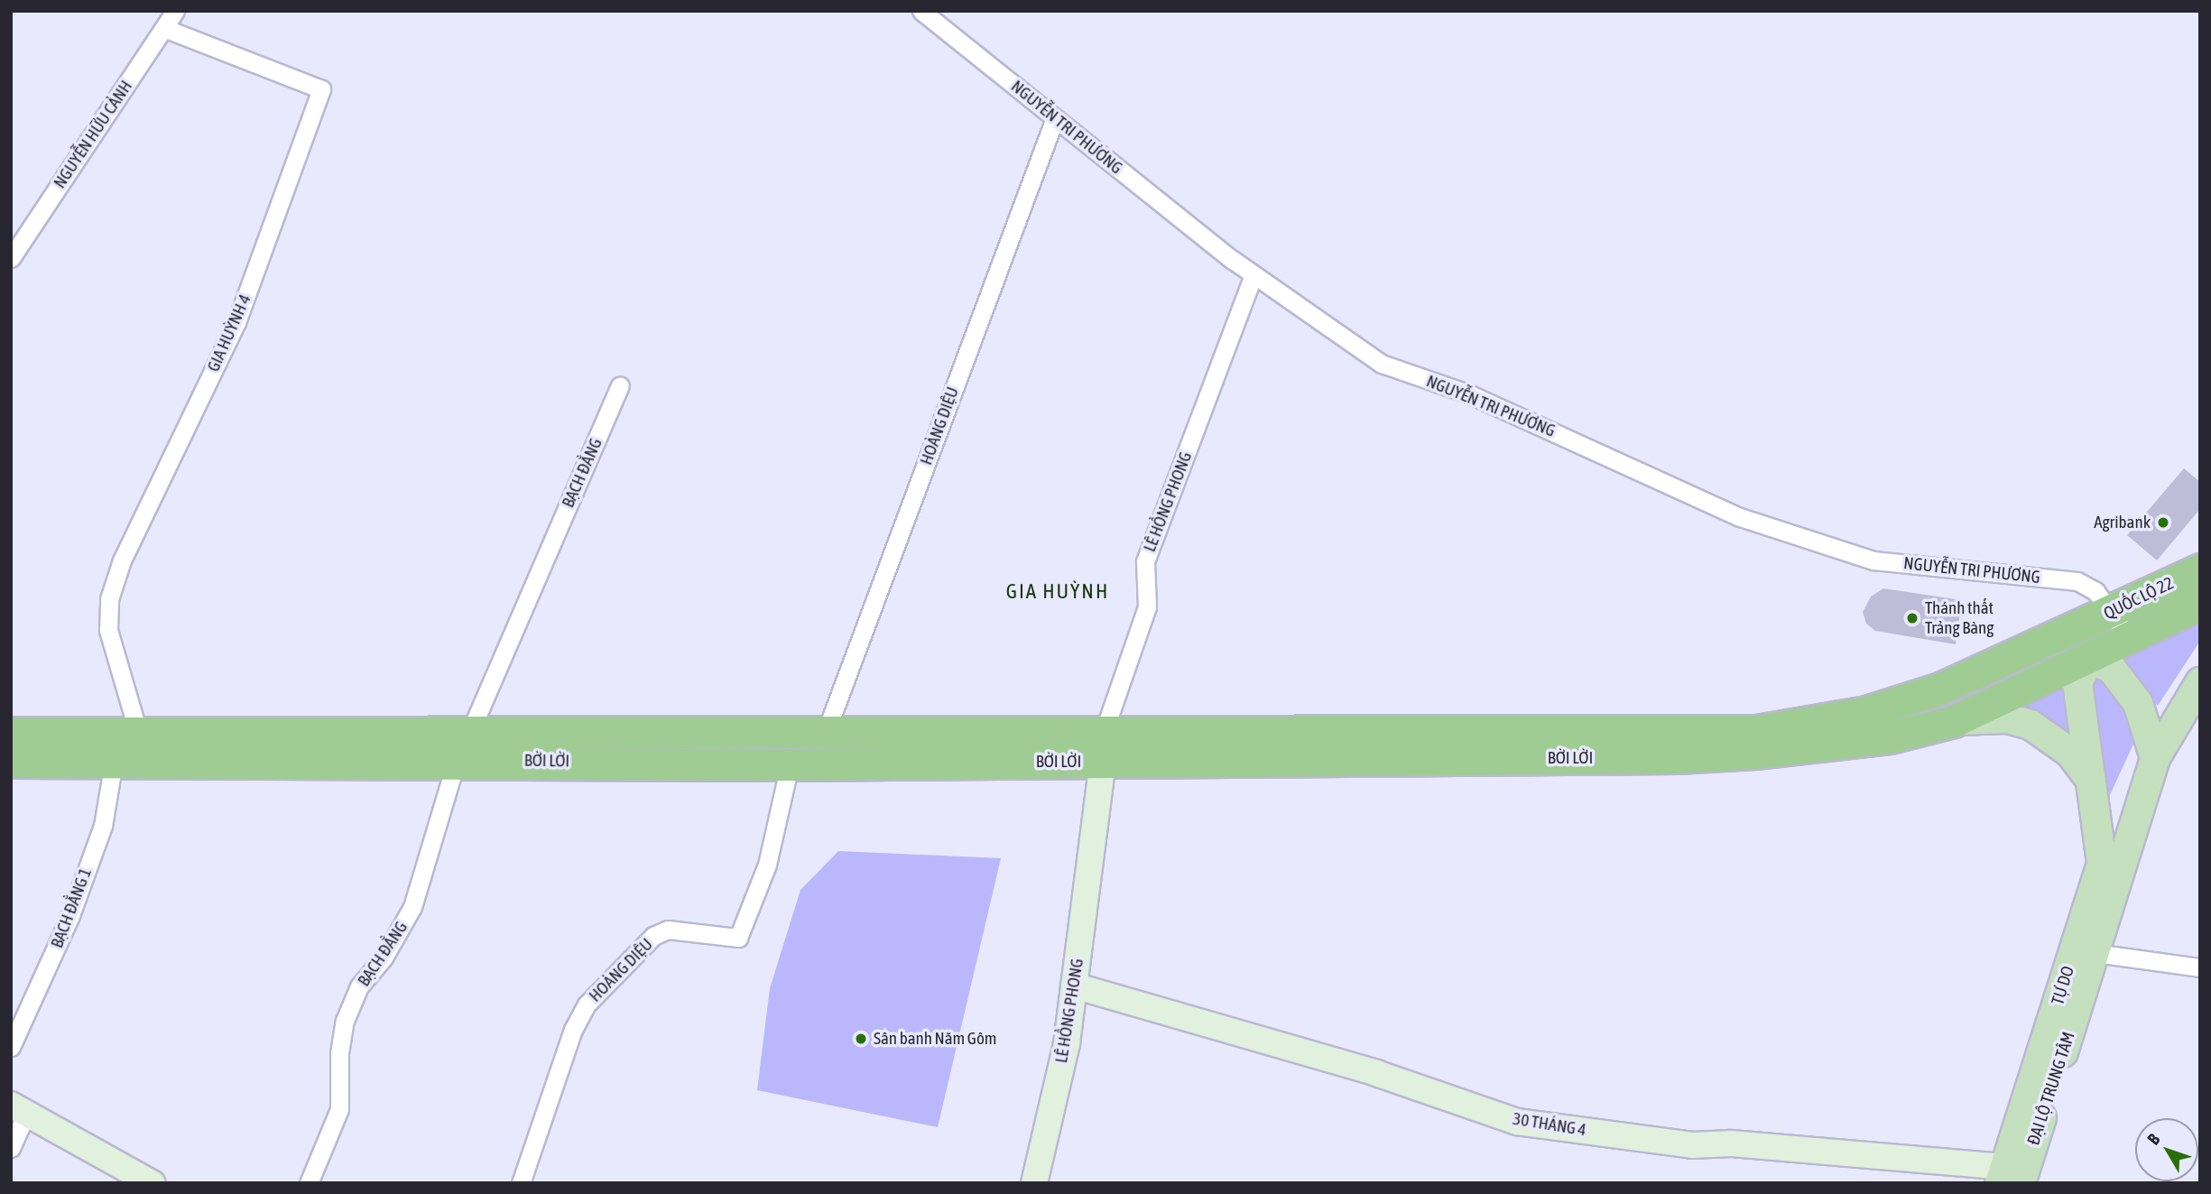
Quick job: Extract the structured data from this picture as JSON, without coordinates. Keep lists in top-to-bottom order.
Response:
{
  "streets": {
    "highway": ["QUỐC LỘ 22", "BỜI LỜI"],
    "main road": ["TỰ DO"],
    "street": [
      "NGUYỄN TRI PHƯƠNG",
      "NGUYỄN HỮU CẢNH",
      "GIA HUỲNH 4",
      "HOÀNG DIỆU",
      "BẠCH ĐẰNG",
      "LÊ HỒNG PHONG",
      "BẠCH ĐẰNG 1",
      "30 THÁNG 4"
    ]
  },
  "crossings": [
    ["NGUYỄN TRI PHƯƠNG", "HOÀNG DIỆU"],
    ["NGUYỄN TRI PHƯƠNG", "LÊ HỒNG PHONG"],
    ["NGUYỄN TRI PHƯƠNG", "QUỐC LỘ 22"],
    ["NGUYỄN HỮU CẢNH", "GIA HUỲNH 4"],
    ["GIA HUỲNH 4", "BỜI LỜI"],
    ["HOÀNG DIỆU", "BỜI LỜI"],
    ["BẠCH ĐẰNG", "BỜI LỜI"],
    ["LÊ HỒNG PHONG", "BỜI LỜI"],
    ["LÊ HỒNG PHONG", "30 THÁNG 4"],
    ["QUỐC LỘ 22", "BỜI LỜI"],
    ["QUỐC LỘ 22", "TỰ DO"],
    ["BỜI LỜI", "BẠCH ĐẰNG 1"],
    ["BỜI LỜI", "TỰ DO"],
    ["TỰ DO", "30 THÁNG 4"]
  ],
  "districts": ["GIA HUỲNH"],
  "places": ["Agribank", "Thánh thất Trảng Bàng", "Sân banh Năm Gôm"],
  "north": "top left"
}
